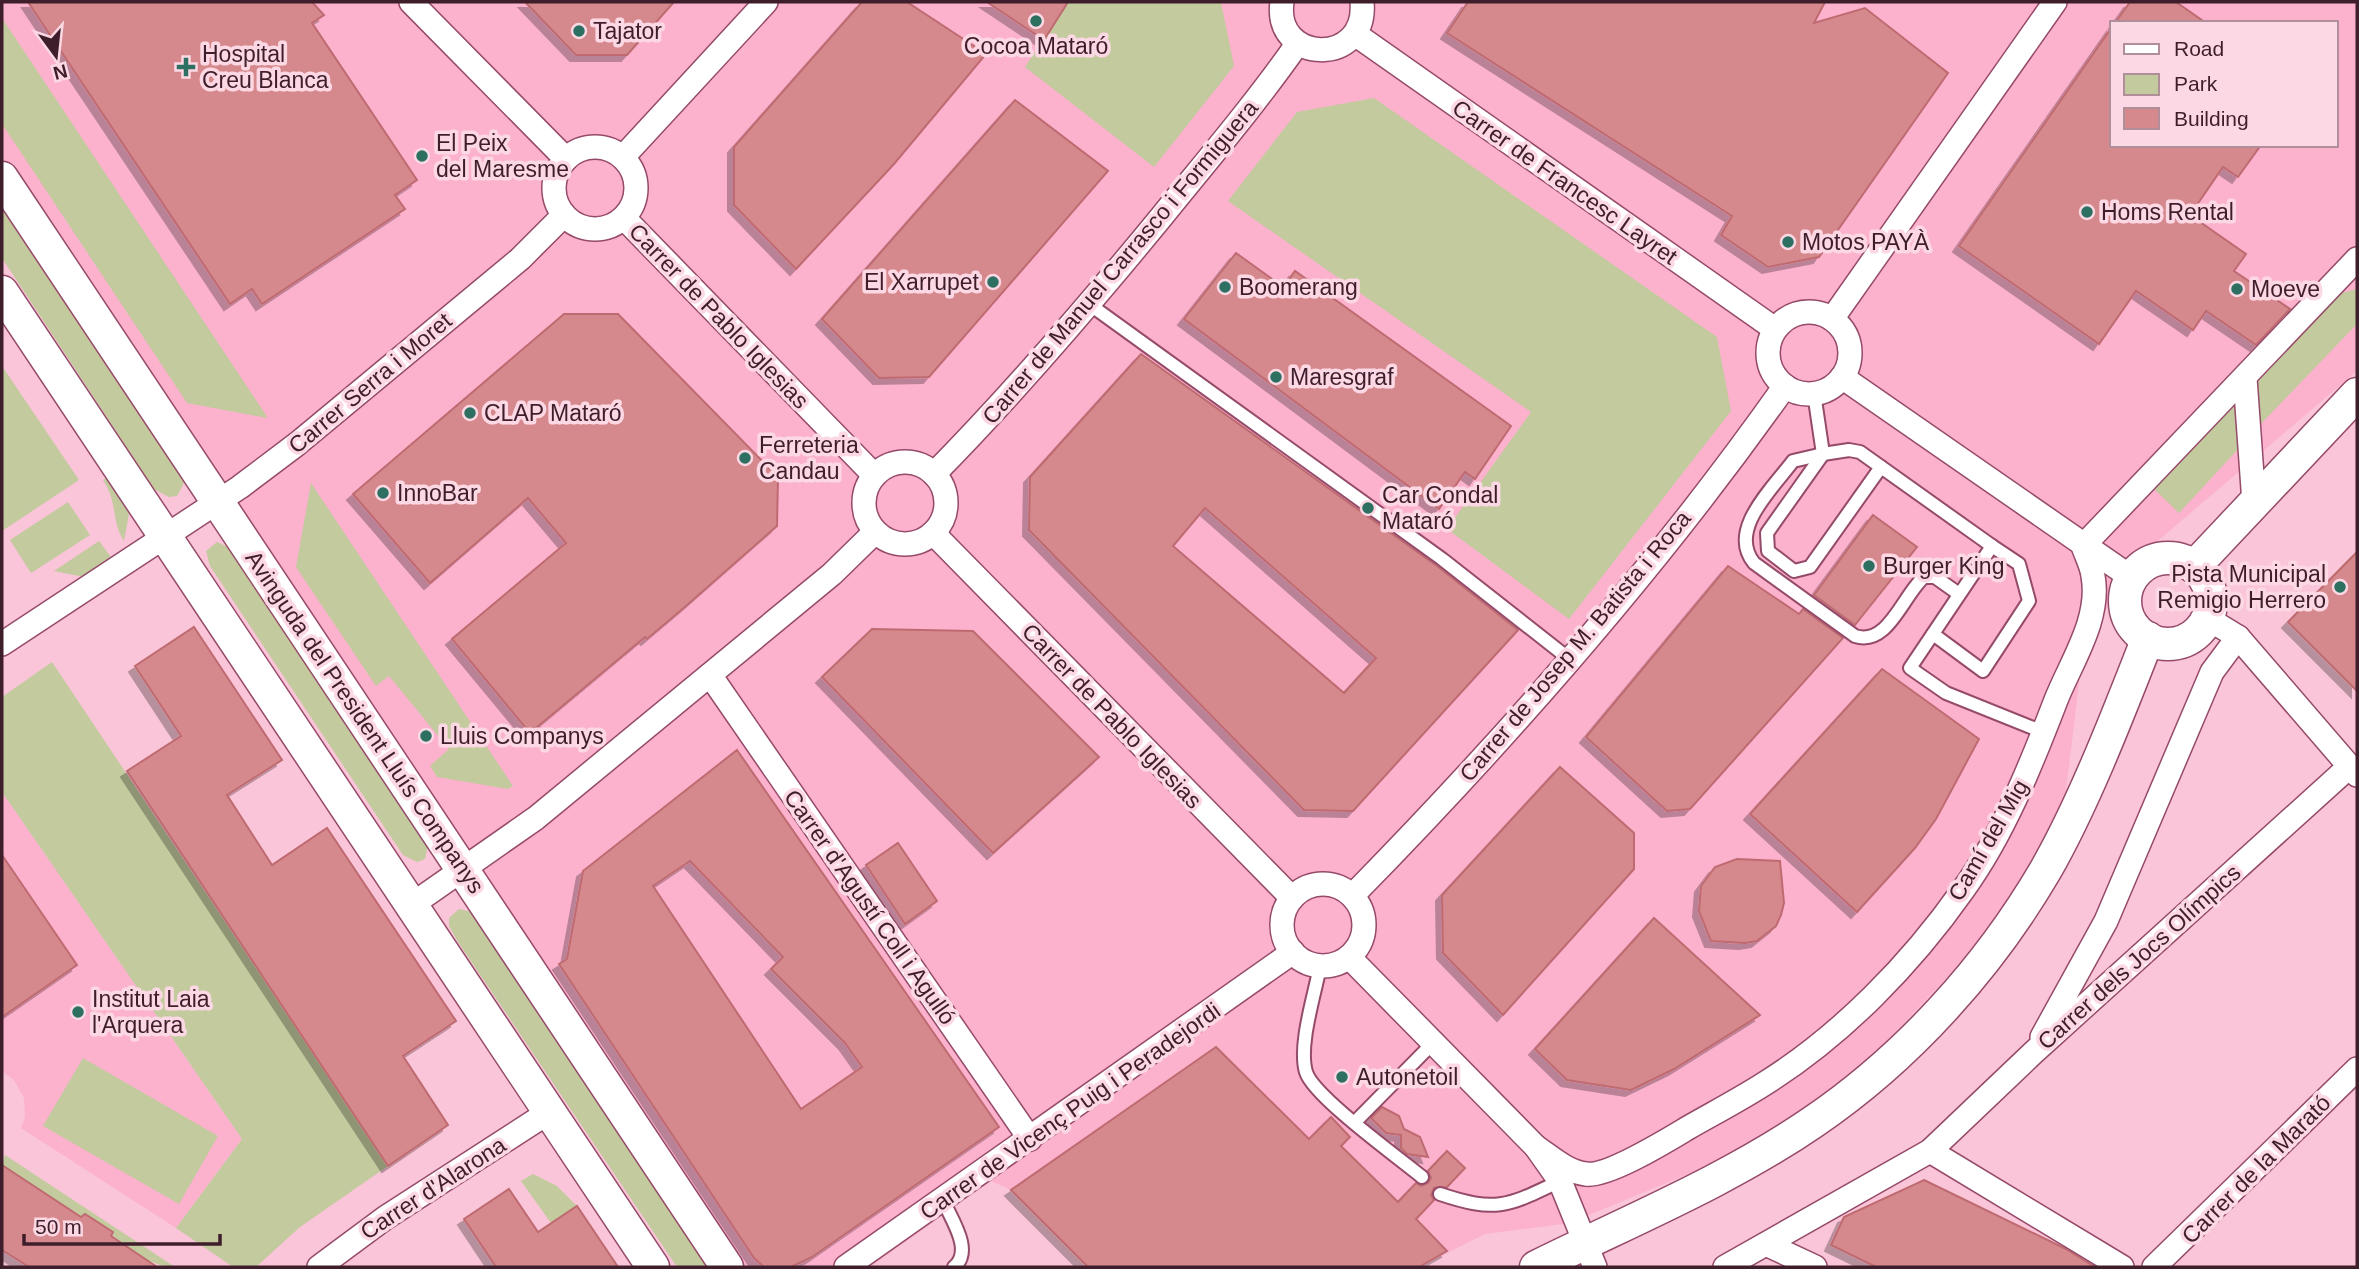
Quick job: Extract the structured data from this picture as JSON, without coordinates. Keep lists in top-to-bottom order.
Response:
{
  "streets": {
    "street": [
      "Carrer de Francesc Layret",
      "Carrer de Manuel Carrasco i Formiguera",
      "Carrer de Pablo Iglesias",
      "Carrer Serra i Moret",
      "Carrer de Josep M. Batista i Roca",
      "Avinguda del President Lluís Companys",
      "Camí del Mig",
      "Carrer d'Agustí Coll i Agulló",
      "Carrer dels Jocs Olímpics",
      "Carrer de Vicenç Puig i Peradejordi",
      "Carrer de la Marató",
      "Carrer d'Alarona"
    ]
  },
  "crossings": [
    ["Carrer de Francesc Layret", "Carrer de Josep M. Batista i Roca"],
    ["Carrer de Manuel Carrasco i Formiguera", "Carrer de Pablo Iglesias"],
    ["Carrer de Pablo Iglesias", "Carrer Serra i Moret"],
    ["Carrer de Pablo Iglesias", "Carrer de Josep M. Batista i Roca"],
    ["Carrer de Pablo Iglesias", "Carrer de Vicenç Puig i Peradejordi"],
    ["Carrer Serra i Moret", "Avinguda del President Lluís Companys"],
    ["Carrer de Josep M. Batista i Roca", "Carrer de Vicenç Puig i Peradejordi"],
    ["Carrer d'Agustí Coll i Agulló", "Carrer de Vicenç Puig i Peradejordi"]
  ],
  "places": {
    "other": [
      "Cocoa Mataró",
      "Tajator",
      "El Peix del Maresme",
      "Homs Rental",
      "Motos PAYÀ",
      "El Xarrupet",
      "Boomerang",
      "Moeve",
      "Maresgraf",
      "CLAP Mataró",
      "Ferreteria Candau",
      "InnoBar",
      "Car Condal Mataró",
      "Burger King",
      "Pista Municipal Remigio Herrero",
      "Lluis Companys",
      "Institut Laia l'Arquera",
      "Autonetoil"
    ],
    "health": ["Hospital Creu Blanca"]
  },
  "legend": ["Road", "Park", "Building"],
  "scale_bar": "50 m",
  "north": "bottom"
}
